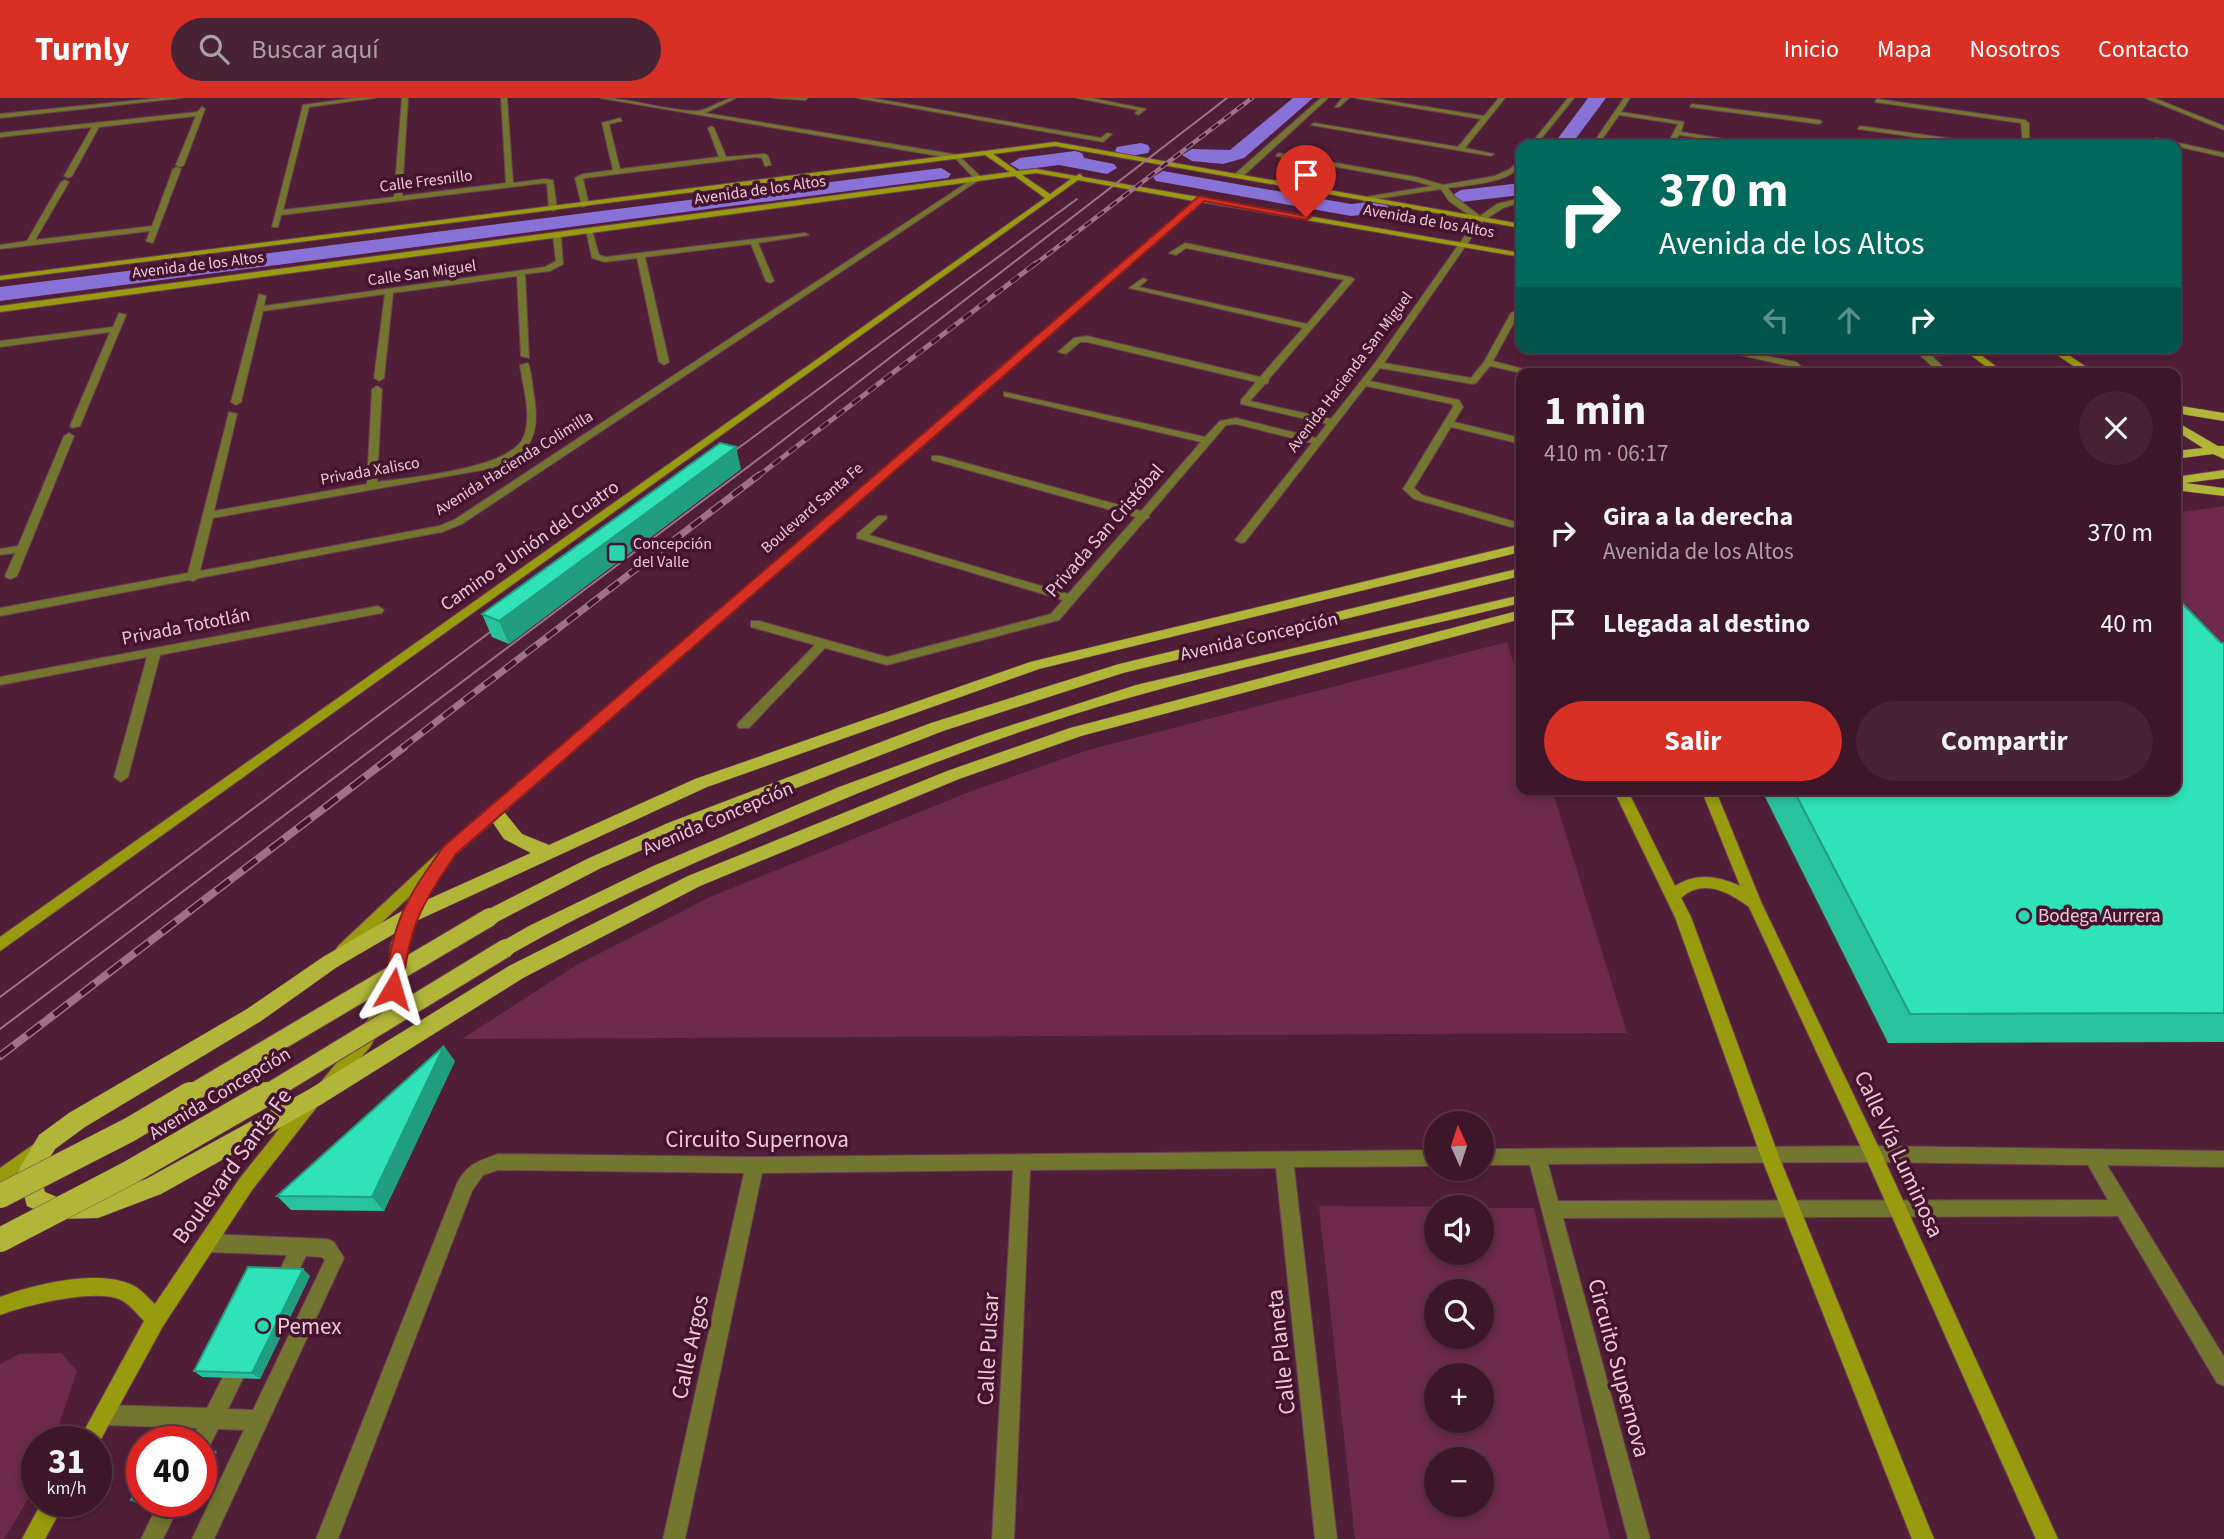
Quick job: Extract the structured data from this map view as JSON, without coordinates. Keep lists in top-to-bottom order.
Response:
{
  "streets": {
    "main road": ["Avenida Concepción"],
    "street": [
      "Calle Fresnillo",
      "Avenida de los Altos",
      "Calle San Miguel",
      "Avenida Hacienda San Miguel",
      "Avenida Hacienda Colimilla",
      "Privada Xalisco",
      "Boulevard Santa Fe",
      "Privada San Cristóbal",
      "Camino a Unión del Cuatro",
      "Privada Tototlán",
      "Circuito Supernova",
      "Calle Vía Luminosa",
      "Calle Argos",
      "Calle Pulsar",
      "Calle Planeta"
    ]
  },
  "crossings": [
    ["Calle Fresnillo", "Avenida de los Altos"],
    ["Avenida de los Altos", "Calle San Miguel"],
    ["Avenida de los Altos", "Avenida Hacienda San Miguel"],
    ["Avenida de los Altos", "Avenida Hacienda Colimilla"],
    ["Avenida de los Altos", "Boulevard Santa Fe"],
    ["Avenida de los Altos", "Camino a Unión del Cuatro"],
    ["Calle San Miguel", "Privada Xalisco"],
    ["Avenida Hacienda San Miguel", "Privada San Cristóbal"],
    ["Circuito Supernova", "Calle Argos"],
    ["Circuito Supernova", "Calle Pulsar"],
    ["Circuito Supernova", "Calle Planeta"]
  ],
  "places": {
    "transit": ["Concepción del Valle"],
    "other": ["Bodega Aurrera", "Pemex"]
  },
  "north": "top",
  "page": {
    "header": "Turnly",
    "search": "Buscar aquí",
    "nav": [
      "Inicio",
      "Mapa",
      "Nosotros",
      "Contacto"
    ],
    "turn": ["370 m", "Avenida de los Altos"],
    "heading": ["1 min", "410 m · 06:17"],
    "list": [
      {
        "name": "Gira a la derecha",
        "note": "Avenida de los Altos",
        "value": "370 m"
      },
      {
        "name": "Llegada al destino",
        "value": "40 m"
      }
    ],
    "buttons": ["Salir", "Compartir"],
    "map_buttons": ["+", "−"],
    "speed": "31 km/h",
    "limit": "40"
  }
}
